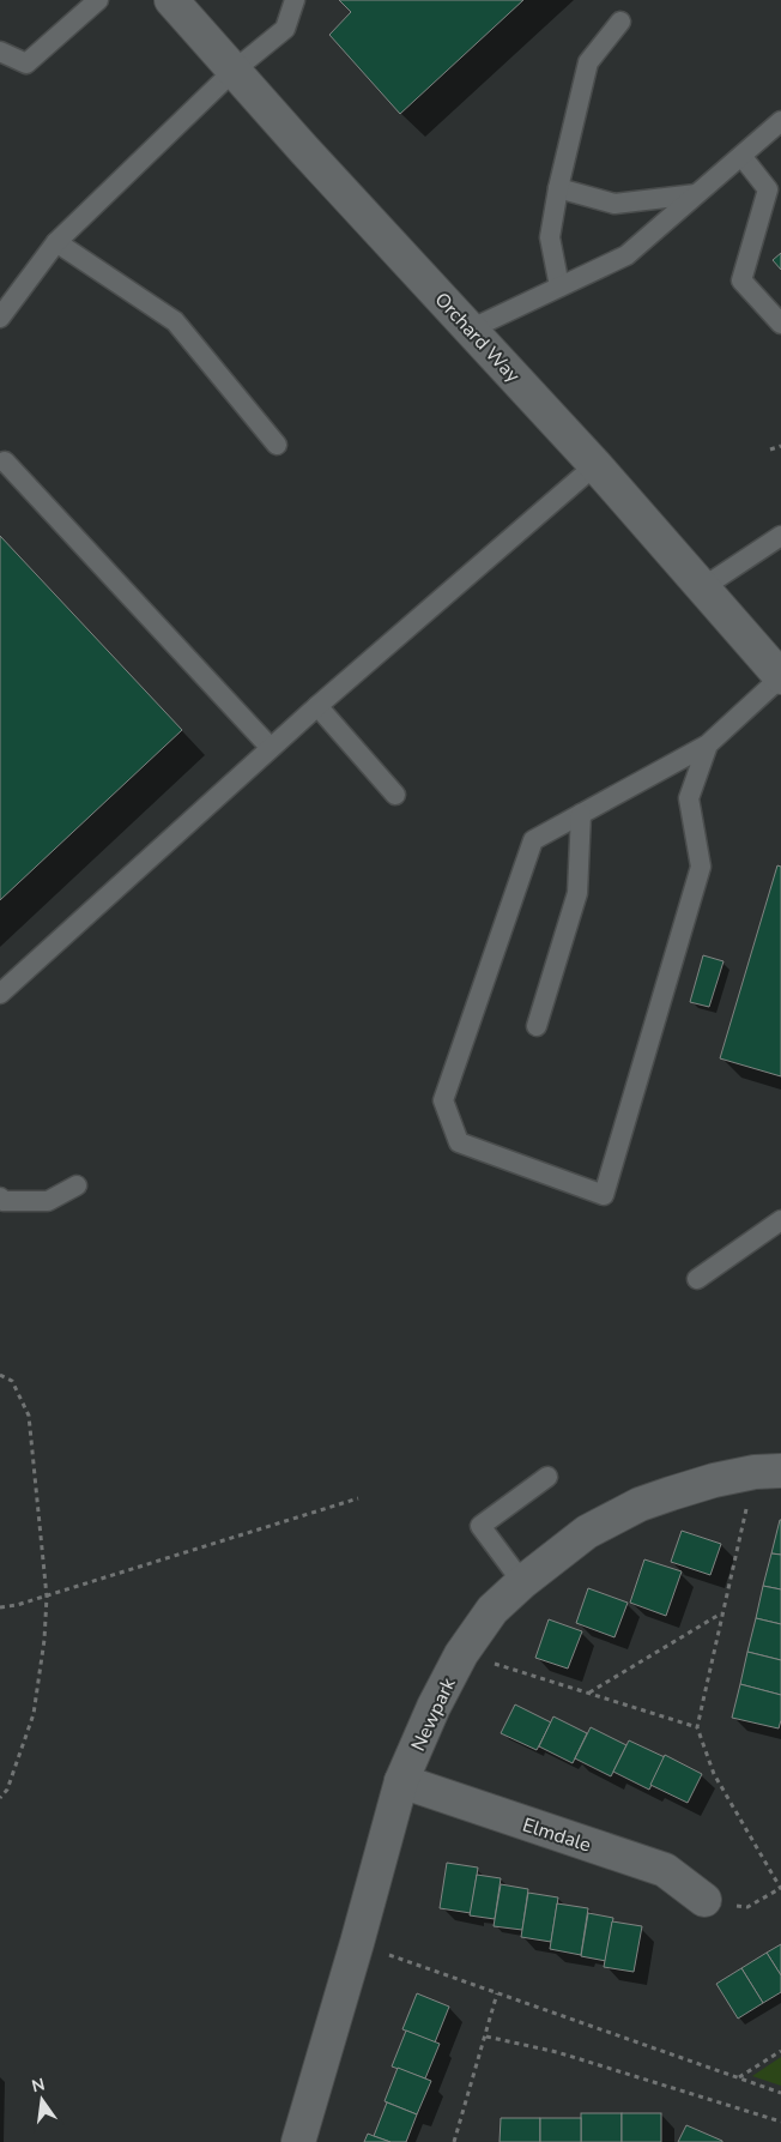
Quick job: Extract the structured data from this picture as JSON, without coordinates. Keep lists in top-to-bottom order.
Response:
{
  "streets": {
    "street": ["Orchard Way", "Newpark", "Elmdale"]
  },
  "crossings": [
    ["Newpark", "Elmdale"]
  ],
  "north": "top"
}
